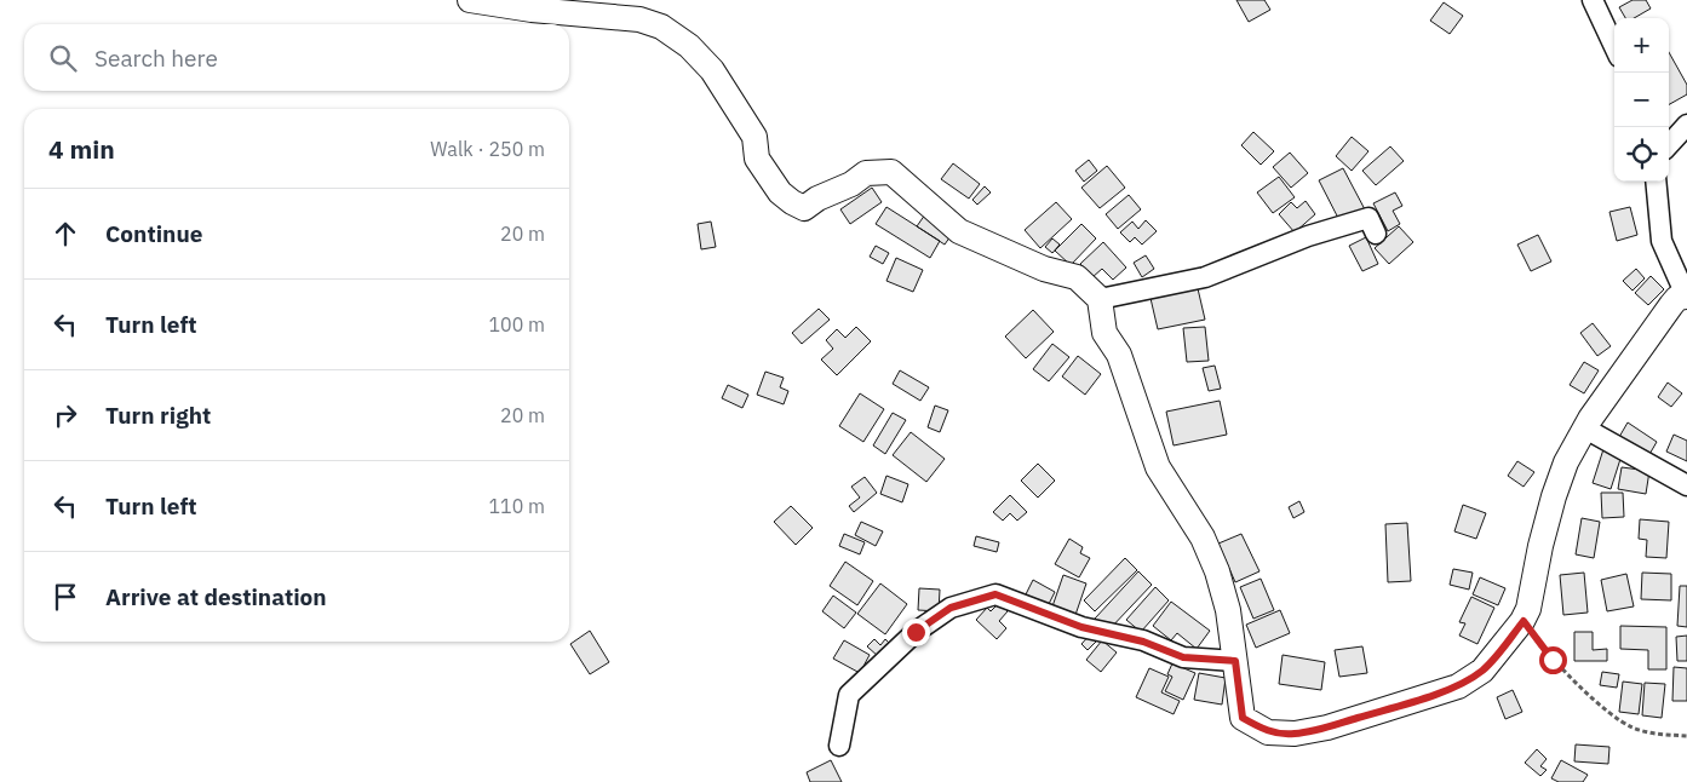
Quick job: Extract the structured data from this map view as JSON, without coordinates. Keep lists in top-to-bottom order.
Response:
{
  "page": {
    "map_buttons": ["+", "−"],
    "search": "Search here",
    "heading": ["4 min", "Walk · 250 m"],
    "list": [
      ["Continue", "20 m"],
      ["Turn left", "100 m"],
      ["Turn right", "20 m"],
      ["Turn left", "110 m"],
      "Arrive at destination"
    ]
  }
}
